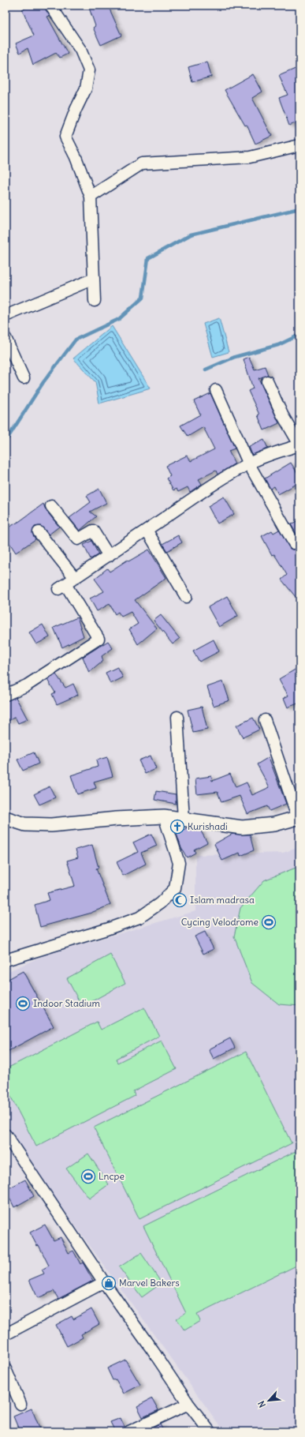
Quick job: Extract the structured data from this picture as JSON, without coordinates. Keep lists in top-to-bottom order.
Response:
{
  "places": {
    "church": ["Kurishadi"],
    "mosque": ["Islam madrasa"],
    "sports": ["Cycing Velodrome", "Indoor Stadium", "Lncpe"],
    "shop": ["Marvel Bakers"]
  },
  "north": "bottom left"
}
